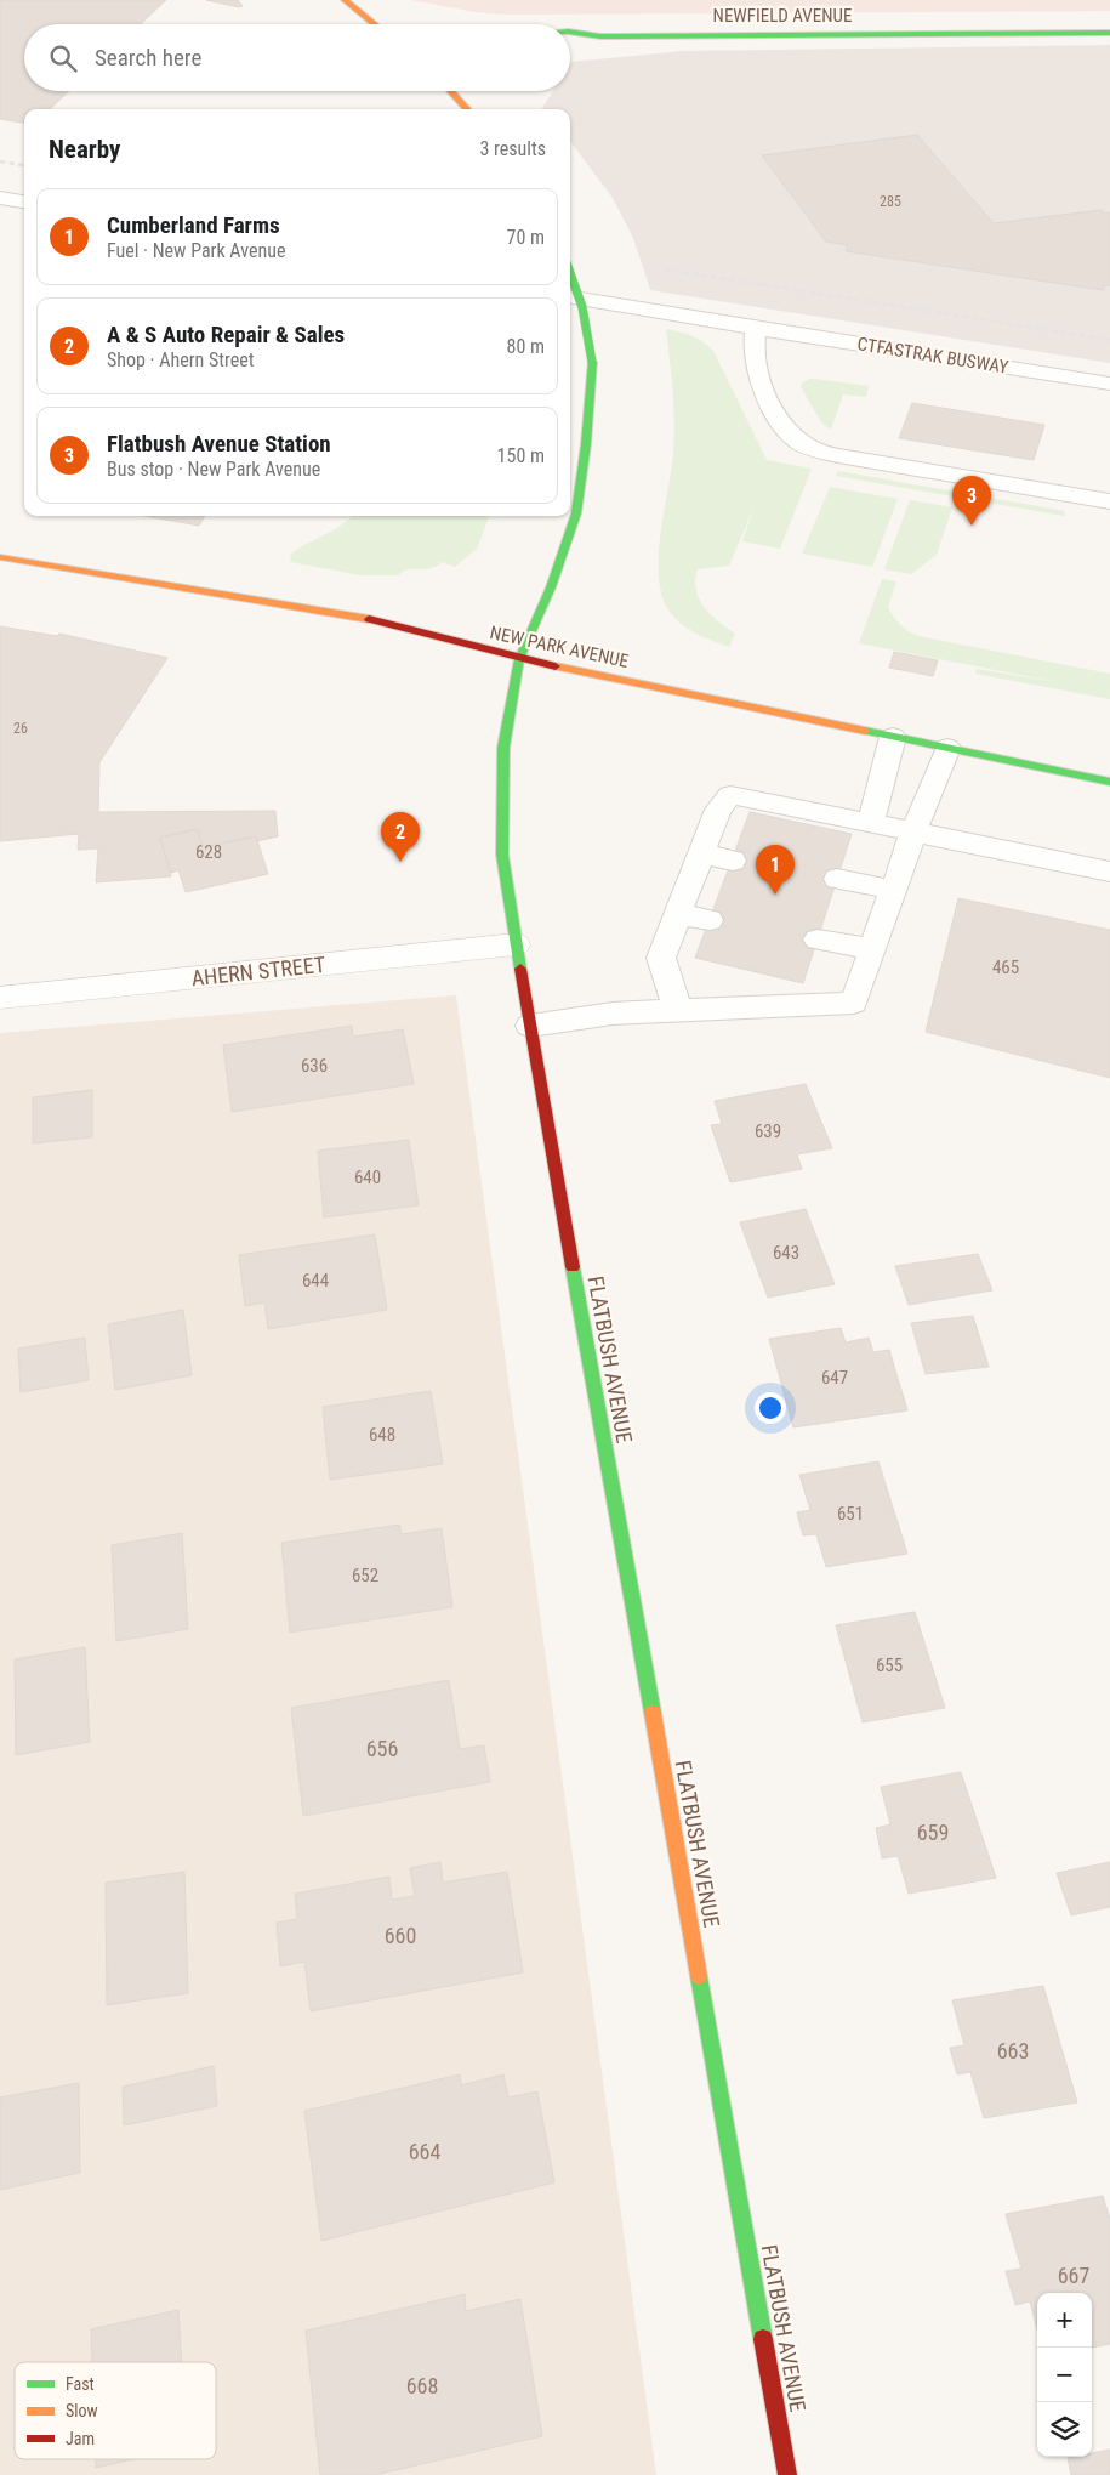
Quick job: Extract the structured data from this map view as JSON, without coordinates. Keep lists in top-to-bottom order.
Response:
{
  "streets": {
    "street": [
      "NEWFIELD AVENUE",
      "NEW PARK AVENUE",
      "AHERN STREET",
      "FLATBUSH AVENUE"
    ],
    "lane": ["CTFASTRAK BUSWAY"]
  },
  "crossings": [
    ["NEW PARK AVENUE", "FLATBUSH AVENUE"],
    ["AHERN STREET", "FLATBUSH AVENUE"]
  ],
  "house_numbers": [
    "285",
    "26",
    "628",
    "465",
    "636",
    "639",
    "640",
    "643",
    "644",
    "647",
    "648",
    "651",
    "652",
    "655",
    "656",
    "659",
    "660",
    "663",
    "664",
    "667",
    "668"
  ],
  "legend": ["Fast", "Slow", "Jam"],
  "page": {
    "search": "Search here",
    "heading": ["Nearby", "3 results"],
    "list": [
      {
        "mark": "1",
        "name": "Cumberland Farms",
        "note": "Fuel · New Park Avenue",
        "value": "70 m"
      },
      {
        "mark": "2",
        "name": "A & S Auto Repair & Sales",
        "note": "Shop · Ahern Street",
        "value": "80 m"
      },
      {
        "mark": "3",
        "name": "Flatbush Avenue Station",
        "note": "Bus stop · New Park Avenue",
        "value": "150 m"
      }
    ],
    "pins": ["3", "2", "1"],
    "map_buttons": ["+", "−"]
  }
}
